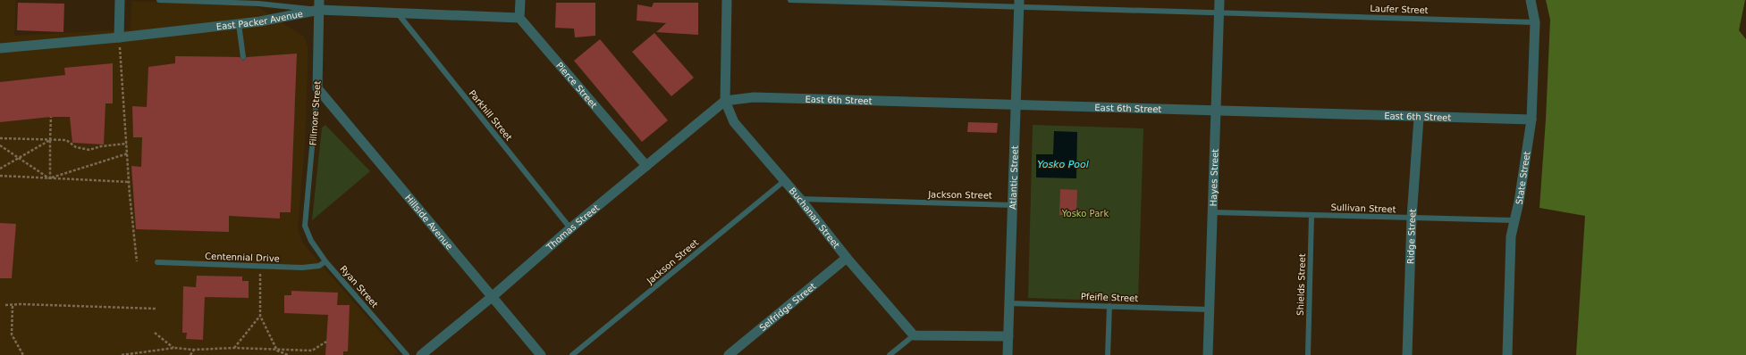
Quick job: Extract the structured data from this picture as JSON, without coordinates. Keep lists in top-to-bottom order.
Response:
{
  "streets": {
    "street": [
      "East Packer Avenue",
      "Pierce Street",
      "East 6th Street",
      "Fillmore Street",
      "Atlantic Street",
      "Hayes Street",
      "State Street",
      "Buchanan Street",
      "Hillside Avenue",
      "Thomas Street",
      "Ridge Street",
      "Selfridge Street"
    ],
    "lane": [
      "Laufer Street",
      "Parkhill Street",
      "Jackson Street",
      "Sullivan Street",
      "Centennial Drive",
      "Shields Street",
      "Ryan Street",
      "Pfeifle Street"
    ]
  },
  "crossings": [
    ["Laufer Street", "Atlantic Street"],
    ["Laufer Street", "Hayes Street"],
    ["Laufer Street", "State Street"],
    ["East Packer Avenue", "Pierce Street"],
    ["East Packer Avenue", "Fillmore Street"],
    ["East Packer Avenue", "Parkhill Street"],
    ["Pierce Street", "Thomas Street"],
    ["East 6th Street", "Atlantic Street"],
    ["East 6th Street", "Hayes Street"],
    ["East 6th Street", "State Street"],
    ["East 6th Street", "Buchanan Street"],
    ["East 6th Street", "Thomas Street"],
    ["East 6th Street", "Ridge Street"],
    ["Fillmore Street", "Hillside Avenue"],
    ["Fillmore Street", "Ryan Street"],
    ["Parkhill Street", "Thomas Street"],
    ["Atlantic Street", "Jackson Street"],
    ["Atlantic Street", "Pfeifle Street"],
    ["Hayes Street", "Sullivan Street"],
    ["Hayes Street", "Pfeifle Street"],
    ["State Street", "Sullivan Street"],
    ["Jackson Street", "Buchanan Street"],
    ["Sullivan Street", "Ridge Street"],
    ["Sullivan Street", "Shields Street"],
    ["Buchanan Street", "Thomas Street"],
    ["Buchanan Street", "Selfridge Street"],
    ["Hillside Avenue", "Thomas Street"],
    ["Centennial Drive", "Ryan Street"]
  ],
  "water": ["Yosko Pool"],
  "parks": ["Yosko Park"]
}
